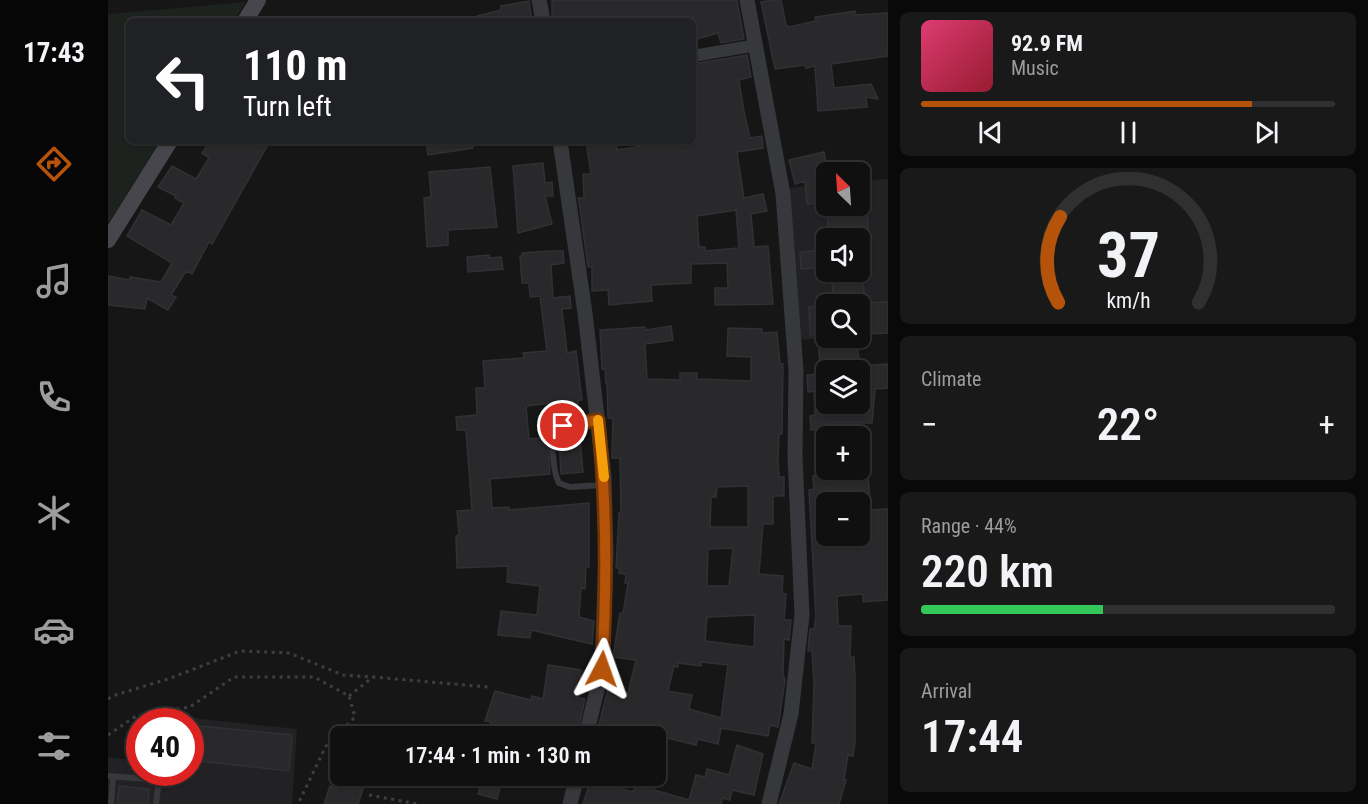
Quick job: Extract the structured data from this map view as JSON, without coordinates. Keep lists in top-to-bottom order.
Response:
{
  "north": "top left",
  "page": {
    "tabs": "17:43",
    "turn": ["110 m", "Turn left"],
    "song": ["92.9 FM", "Music"],
    "map_buttons": ["+", "−"],
    "tile": [
      "Climate",
      ["Range · 44%", "220 km"],
      ["Arrival", "17:44"]
    ],
    "heat": ["−", "22°", "+"],
    "limit": "40",
    "trip": "17:44 · 1 min · 130 m",
    "gauge": ["37", "km/h"]
  }
}
